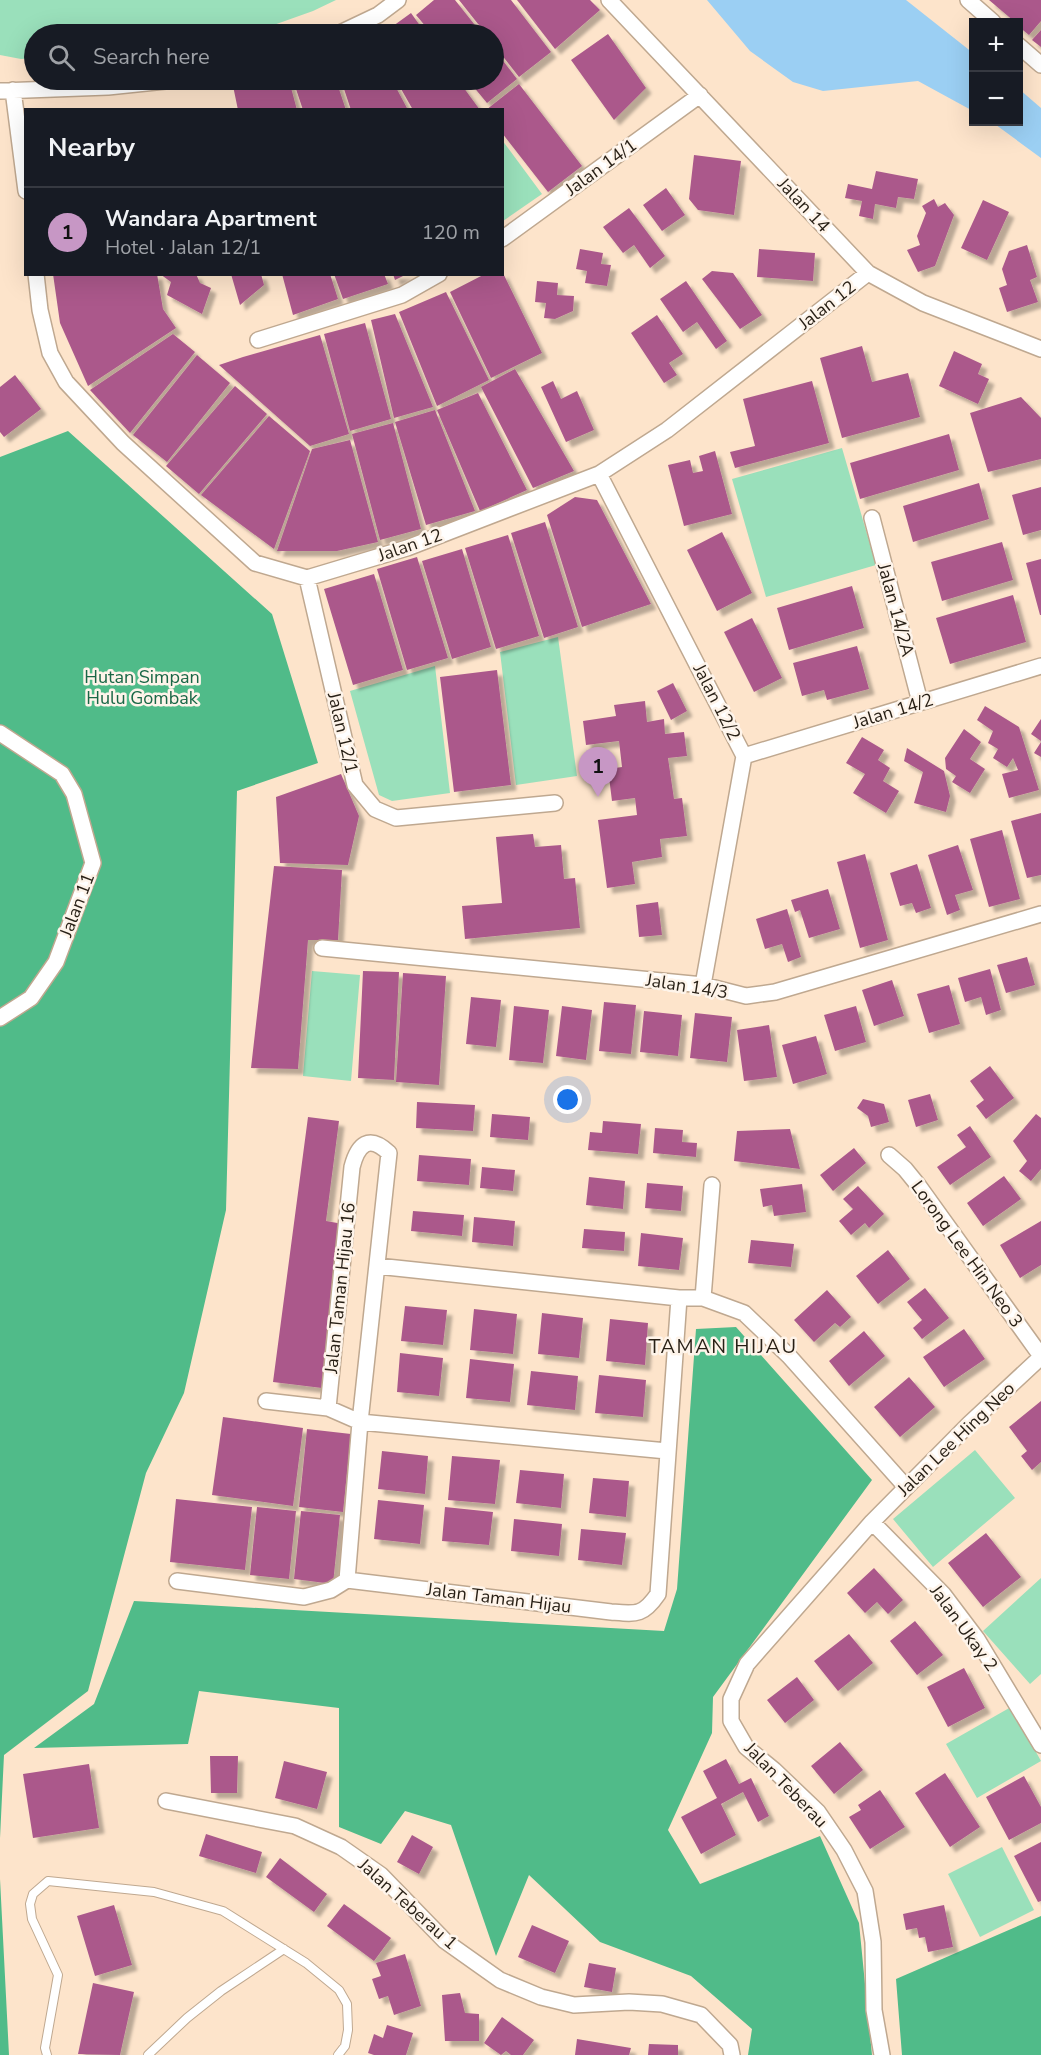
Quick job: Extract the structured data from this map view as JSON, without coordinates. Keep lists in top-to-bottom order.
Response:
{
  "streets": {
    "street": [
      "Jalan 14/1",
      "Jalan 14",
      "Jalan 12",
      "Jalan 14/2A",
      "Jalan 12/2",
      "Jalan 14/2",
      "Jalan 12/1",
      "Jalan 11",
      "Jalan 14/3",
      "Lorong Lee Hin Neo 3",
      "Jalan Taman Hijau 16",
      "Jalan Lee Hing Neo",
      "Jalan Taman Hijau",
      "Jalan Ukay 2",
      "Jalan Teberau",
      "Jalan Teberau 1"
    ]
  },
  "crossings": [
    ["Jalan 14/1", "Jalan 14"],
    ["Jalan 14", "Jalan 12"],
    ["Jalan 12", "Jalan 12/2"],
    ["Jalan 12", "Jalan 12/1"],
    ["Jalan 14/2A", "Jalan 14/2"],
    ["Jalan 12/2", "Jalan 14/2"],
    ["Jalan 12/2", "Jalan 14/3"],
    ["Lorong Lee Hin Neo 3", "Jalan Lee Hing Neo"],
    ["Jalan Lee Hing Neo", "Jalan Ukay 2"],
    ["Jalan Lee Hing Neo", "Jalan Teberau"],
    ["Jalan Ukay 2", "Jalan Teberau"]
  ],
  "districts": ["TAMAN HIJAU"],
  "parks": ["Hutan Simpan Hulu Gombak"],
  "page": {
    "map_buttons": ["+", "−"],
    "search": "Search here",
    "heading": "Nearby",
    "list": [
      {
        "mark": "1",
        "name": "Wandara Apartment",
        "note": "Hotel · Jalan 12/1",
        "value": "120 m"
      }
    ],
    "pins": "1"
  }
}
